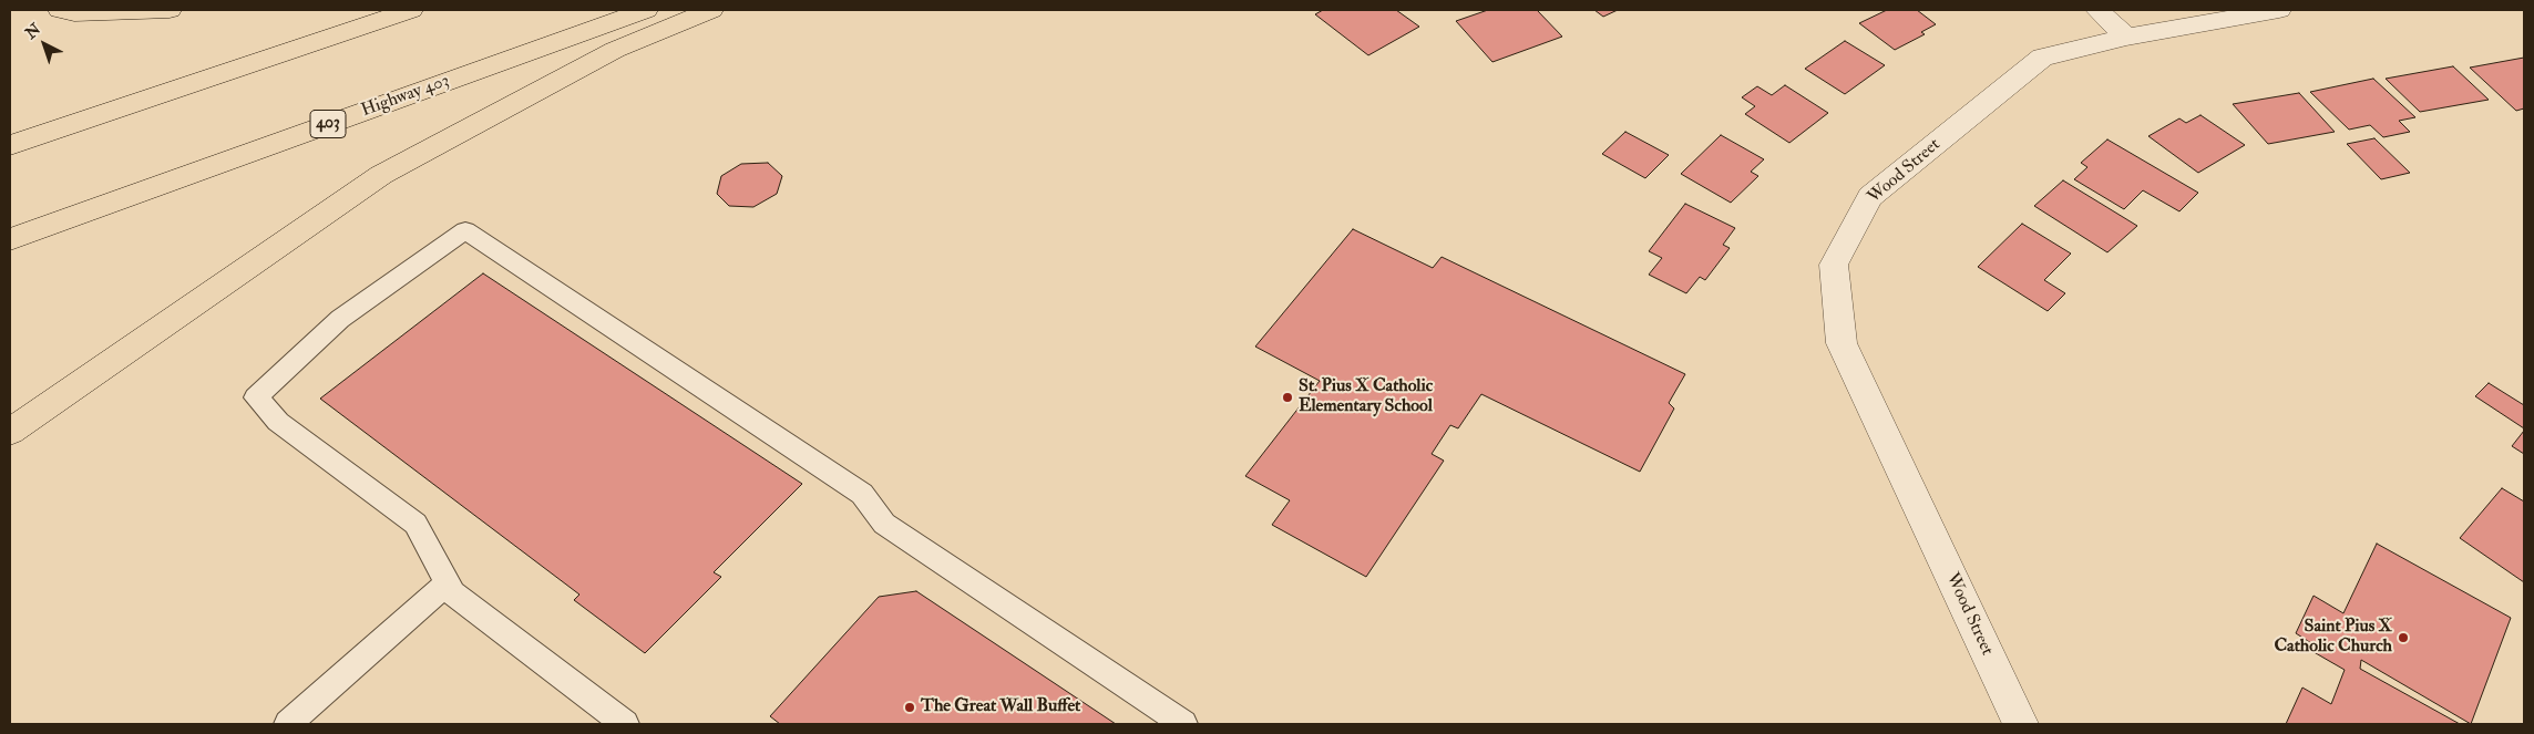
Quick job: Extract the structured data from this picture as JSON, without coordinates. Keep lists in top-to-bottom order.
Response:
{
  "streets": {
    "highway": ["Highway 403", "403"],
    "street": ["Wood Street"]
  },
  "places": ["St. Pius X Catholic Elementary School", "Saint Pius X Catholic Church", "The Great Wall Buffet"],
  "north": "top left"
}
